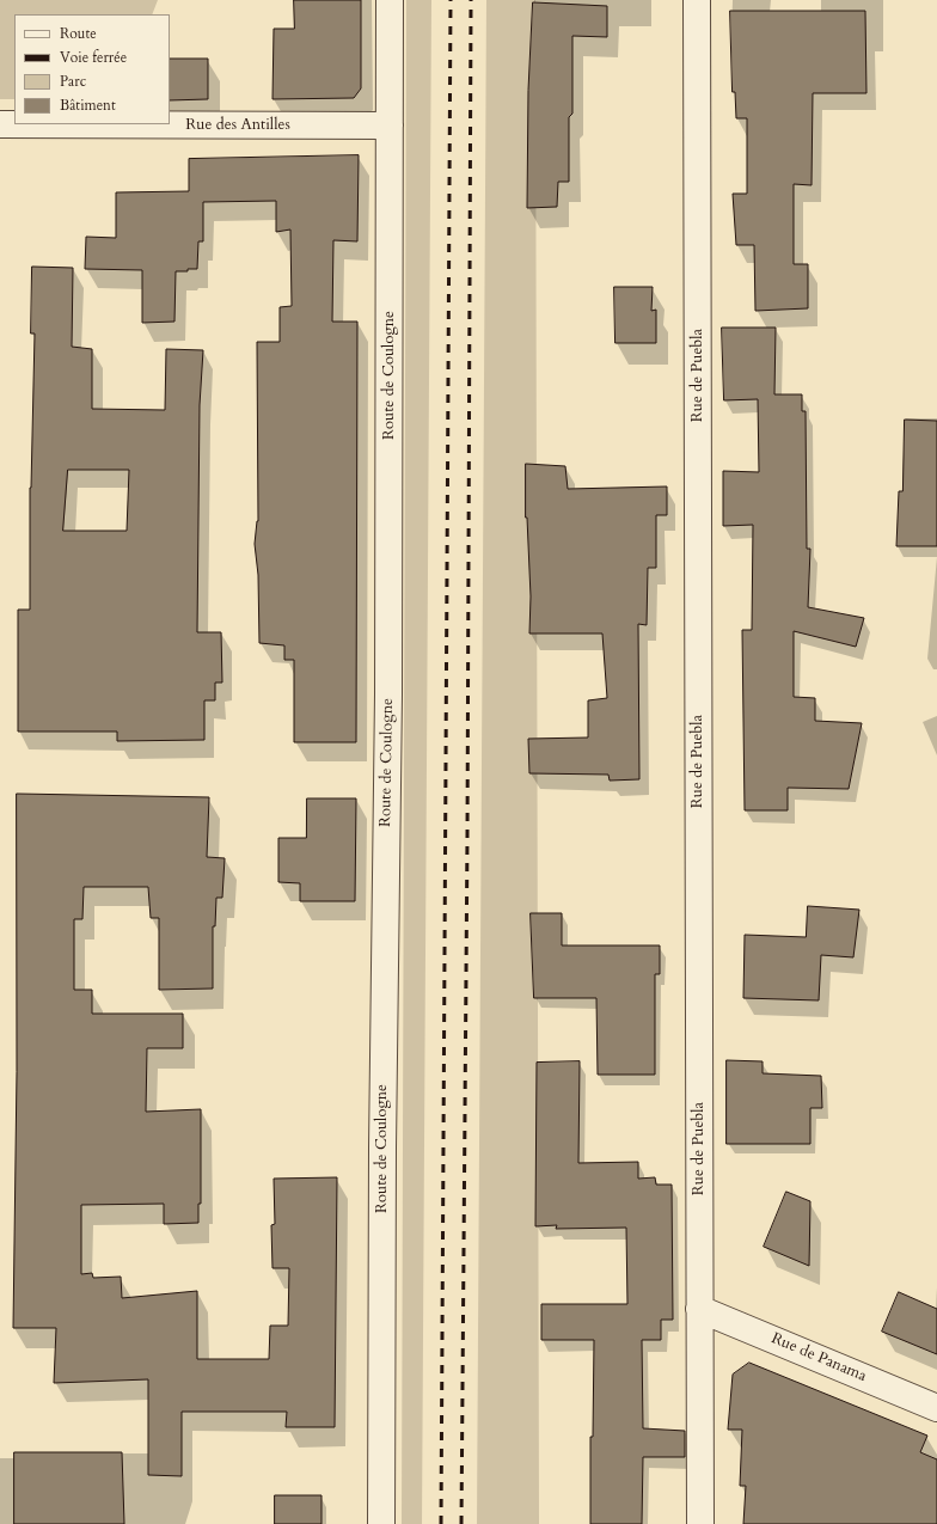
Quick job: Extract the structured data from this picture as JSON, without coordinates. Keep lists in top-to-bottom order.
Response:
{
  "streets": {
    "street": [
      "Rue des Antilles",
      "Route de Coulogne",
      "Rue de Puebla",
      "Rue de Panama"
    ]
  },
  "crossings": [
    ["Rue des Antilles", "Route de Coulogne"],
    ["Rue de Puebla", "Rue de Panama"]
  ],
  "legend": [
    "Route",
    "Voie ferrée",
    "Parc",
    "Bâtiment"
  ]
}
